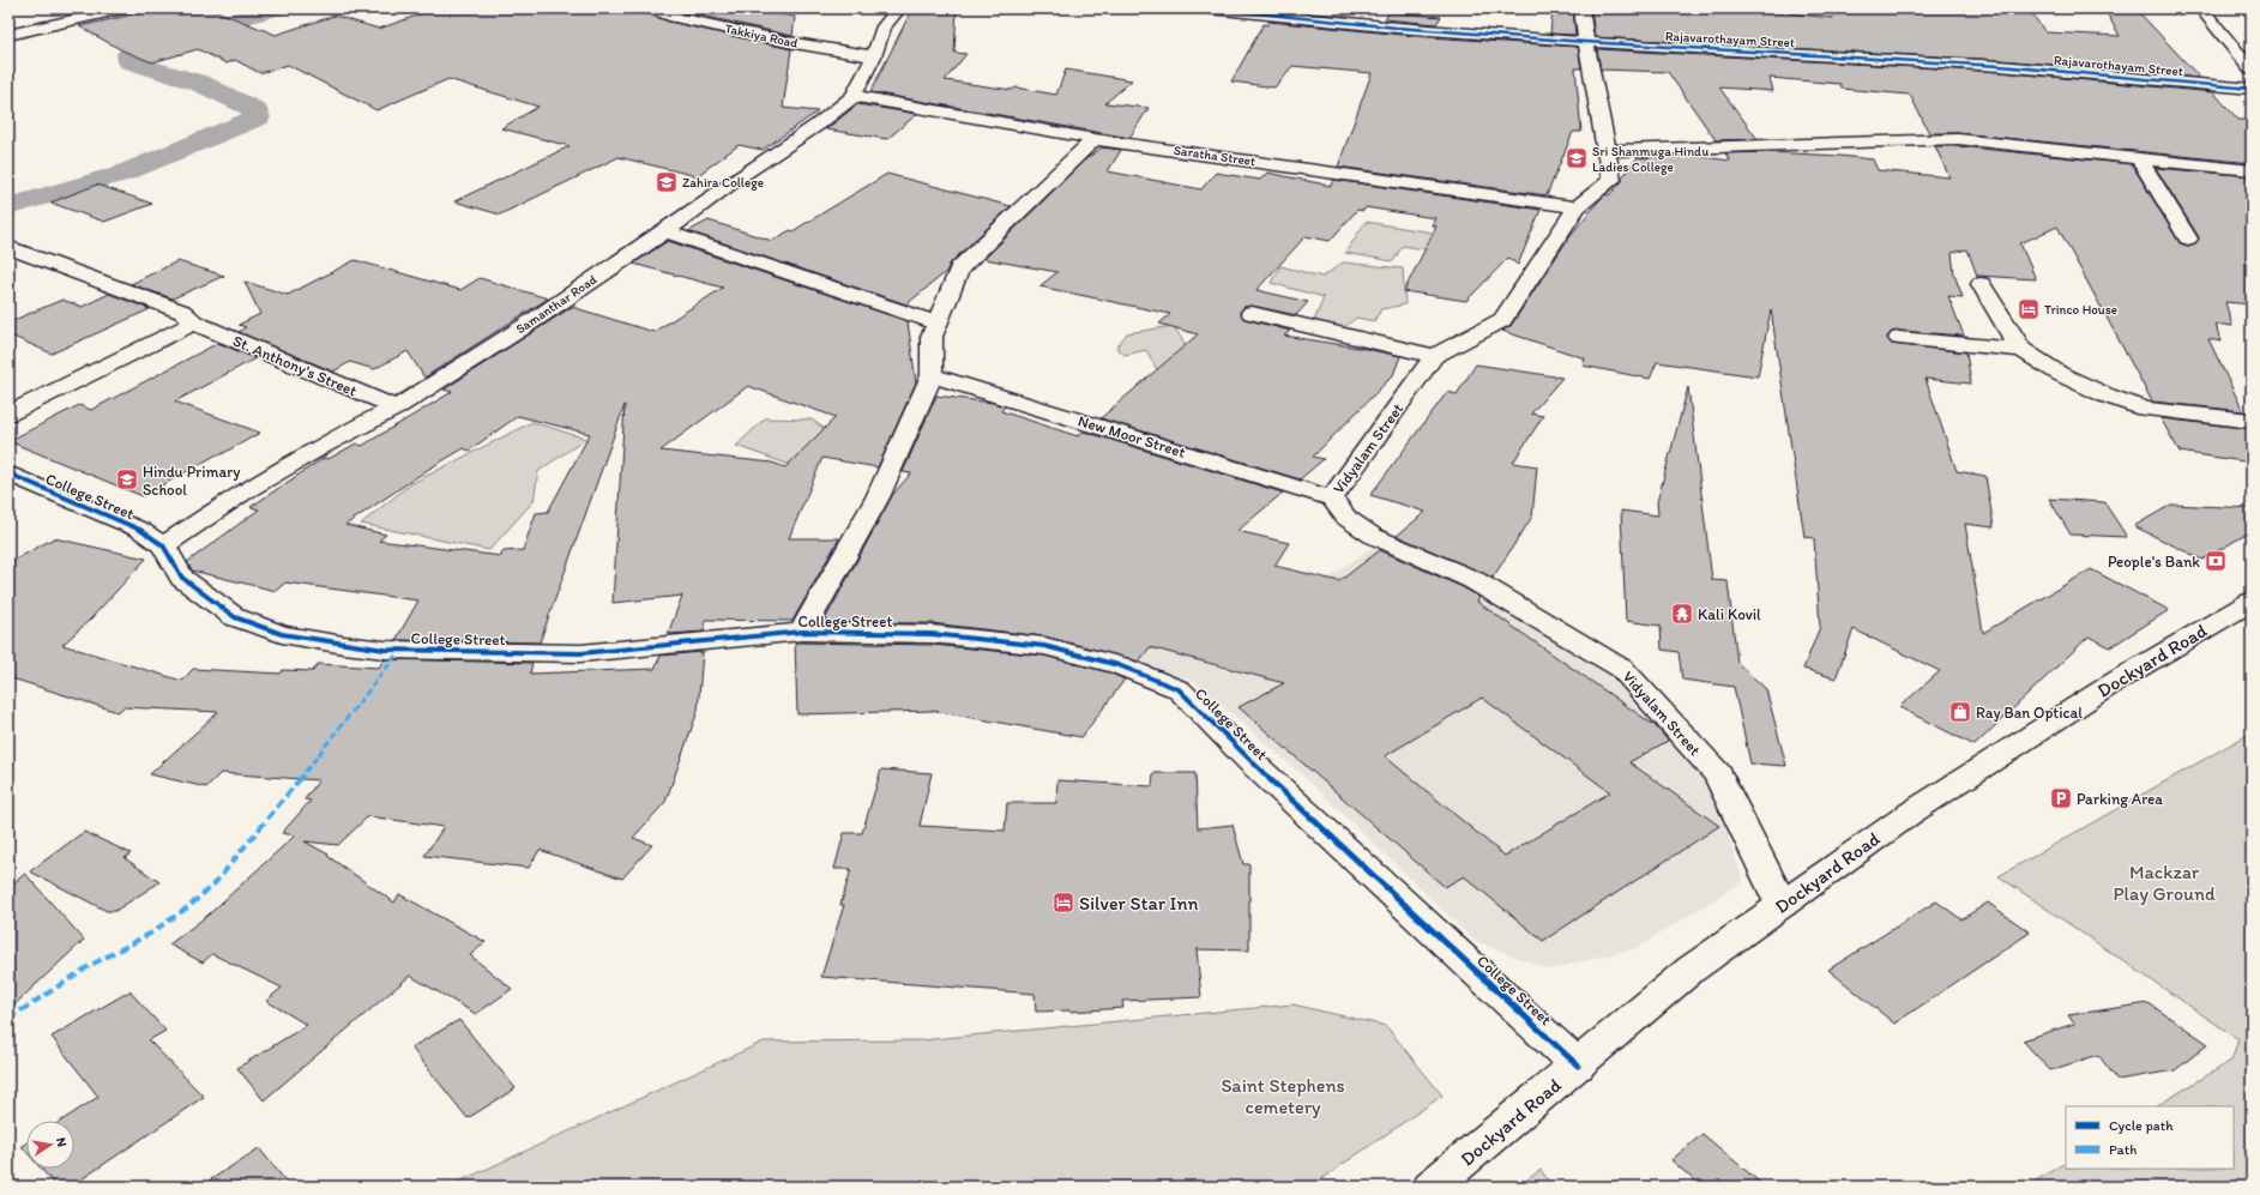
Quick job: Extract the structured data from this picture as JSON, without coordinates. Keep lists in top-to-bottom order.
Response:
{
  "streets": {
    "street": [
      "Takkiya Road",
      "Rajavarothayam Street",
      "Saratha Street",
      "Samanthar Road",
      "St. Anthony's Street",
      "New Moor Street",
      "Vidyalam Street",
      "College Street",
      "Dockyard Road"
    ]
  },
  "crossings": [
    ["Takkiya Road", "Samanthar Road"],
    ["Rajavarothayam Street", "Vidyalam Street"],
    ["Saratha Street", "Samanthar Road"],
    ["Saratha Street", "Vidyalam Street"],
    ["Samanthar Road", "St. Anthony's Street"],
    ["Samanthar Road", "College Street"],
    ["New Moor Street", "Vidyalam Street"],
    ["Vidyalam Street", "Dockyard Road"],
    ["College Street", "Dockyard Road"]
  ],
  "parks": ["Mackzar Play Ground", "Saint Stephens cemetery"],
  "places": {
    "school or university": ["Sri Shanmuga Hindu Ladies College", "Zahira College", "Hindu Primary School"],
    "hotel": ["Trinco House", "Silver Star Inn"],
    "bank": ["People's Bank"],
    "temple": ["Kali Kovil"],
    "shop": ["Ray Ban Optical"],
    "parking": ["Parking Area"]
  },
  "legend": ["Cycle path", "Path"],
  "north": "right"
}
